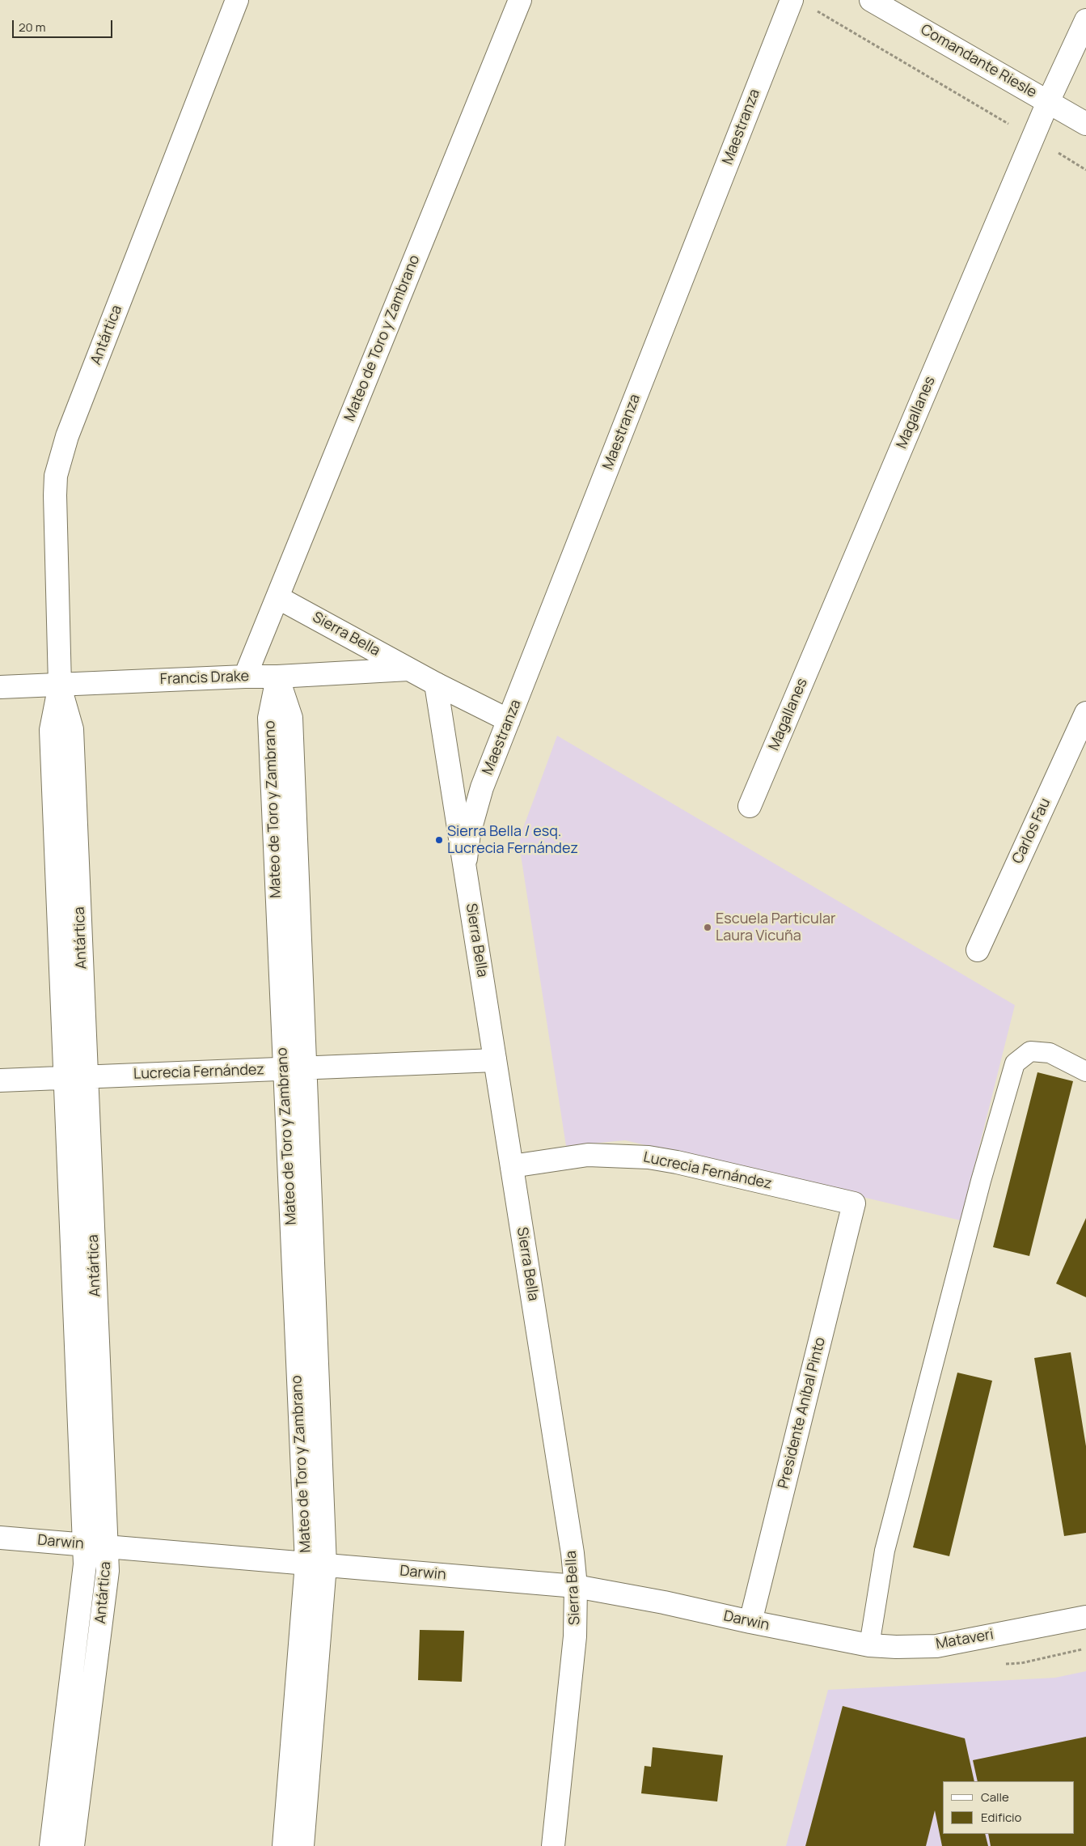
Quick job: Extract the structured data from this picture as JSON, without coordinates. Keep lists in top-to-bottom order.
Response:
{
  "streets": {
    "street": [
      "Comandante Riesle",
      "Maestranza",
      "Antártica",
      "Mateo de Toro y Zambrano",
      "Magallanes",
      "Sierra Bella",
      "Francis Drake",
      "Carlos Fau",
      "Lucrecia Fernández",
      "Presidente Aníbal Pinto",
      "Darwin",
      "Mataveri"
    ]
  },
  "crossings": [
    ["Comandante Riesle", "Magallanes"],
    ["Maestranza", "Sierra Bella"],
    ["Antártica", "Francis Drake"],
    ["Antártica", "Lucrecia Fernández"],
    ["Antártica", "Darwin"],
    ["Mateo de Toro y Zambrano", "Sierra Bella"],
    ["Mateo de Toro y Zambrano", "Francis Drake"],
    ["Mateo de Toro y Zambrano", "Lucrecia Fernández"],
    ["Mateo de Toro y Zambrano", "Darwin"],
    ["Sierra Bella", "Francis Drake"],
    ["Sierra Bella", "Lucrecia Fernández"],
    ["Sierra Bella", "Darwin"],
    ["Lucrecia Fernández", "Presidente Aníbal Pinto"],
    ["Presidente Aníbal Pinto", "Darwin"],
    ["Darwin", "Mataveri"]
  ],
  "places": ["Sierra Bella / esq. Lucrecia Fernández", "Escuela Particular Laura Vicuña"],
  "legend": ["Calle", "Edificio"],
  "scale_bar": "20 m"
}
